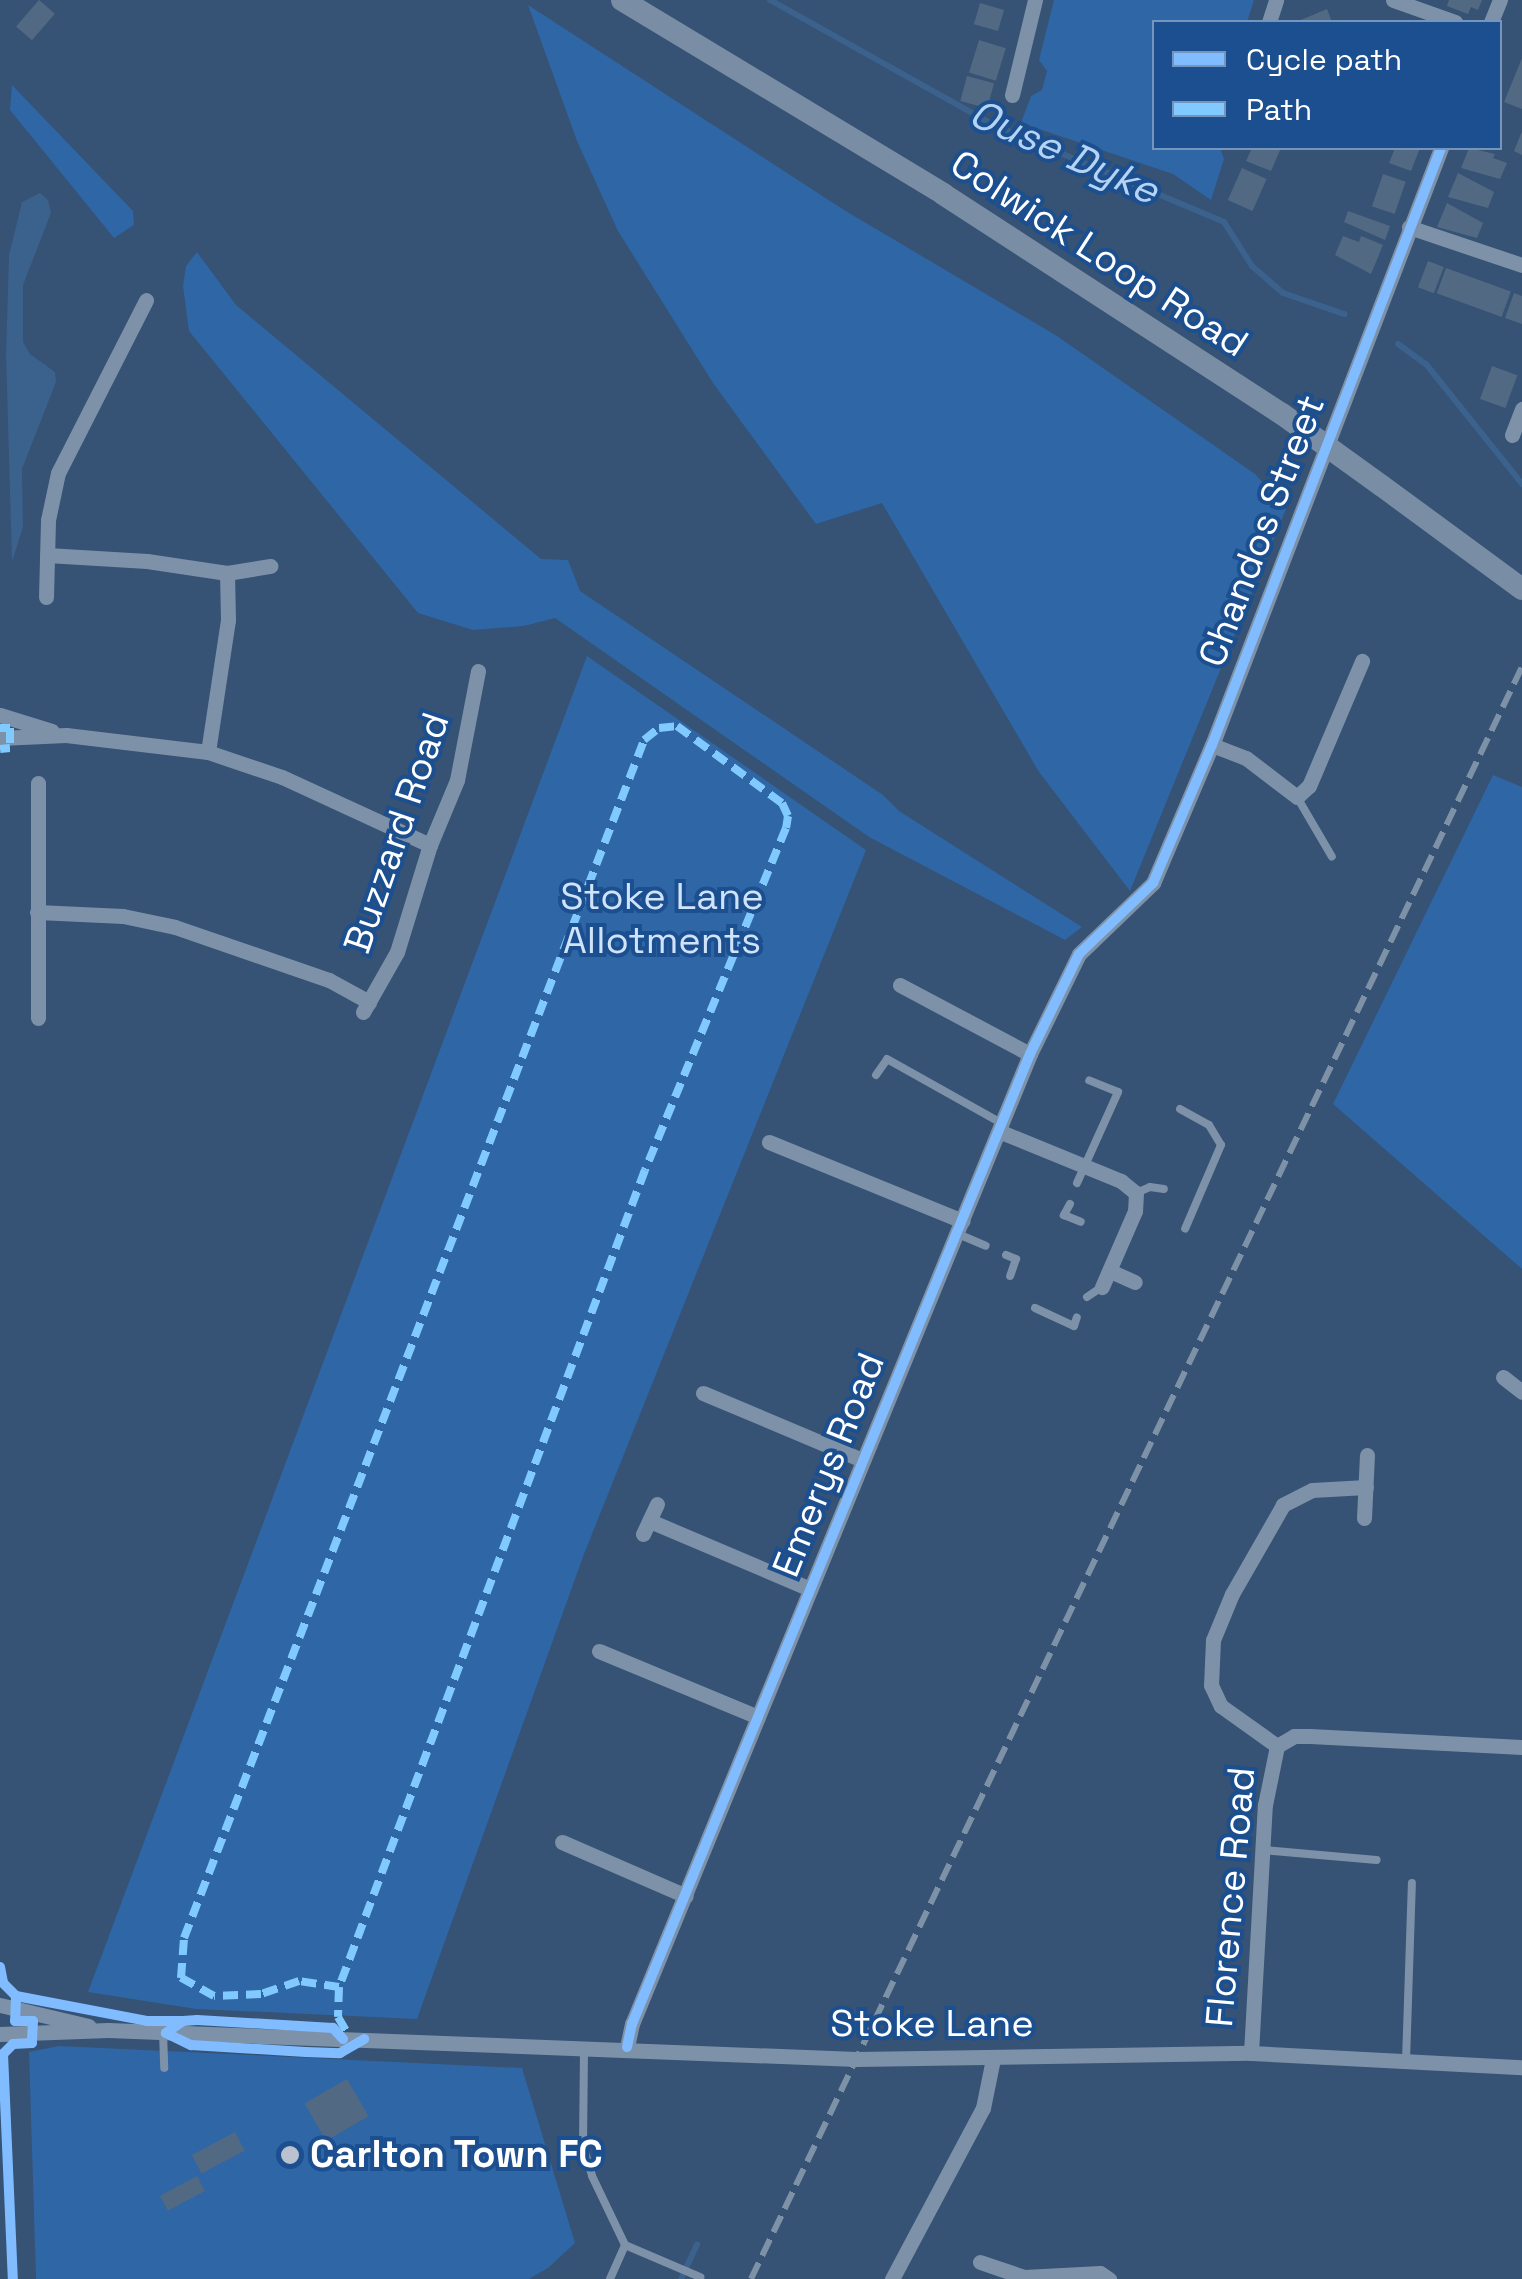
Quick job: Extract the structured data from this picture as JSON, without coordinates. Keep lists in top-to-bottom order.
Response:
{
  "streets": {
    "main road": ["Colwick Loop Road"],
    "street": [
      "Chandos Street",
      "Buzzard Road",
      "Emerys Road",
      "Florence Road",
      "Stoke Lane"
    ]
  },
  "crossings": [
    ["Chandos Street", "Emerys Road"],
    ["Emerys Road", "Stoke Lane"],
    ["Florence Road", "Stoke Lane"]
  ],
  "water": ["Ouse Dyke"],
  "parks": ["Stoke Lane Allotments"],
  "places": ["Carlton Town FC"],
  "legend": ["Cycle path", "Path"]
}
